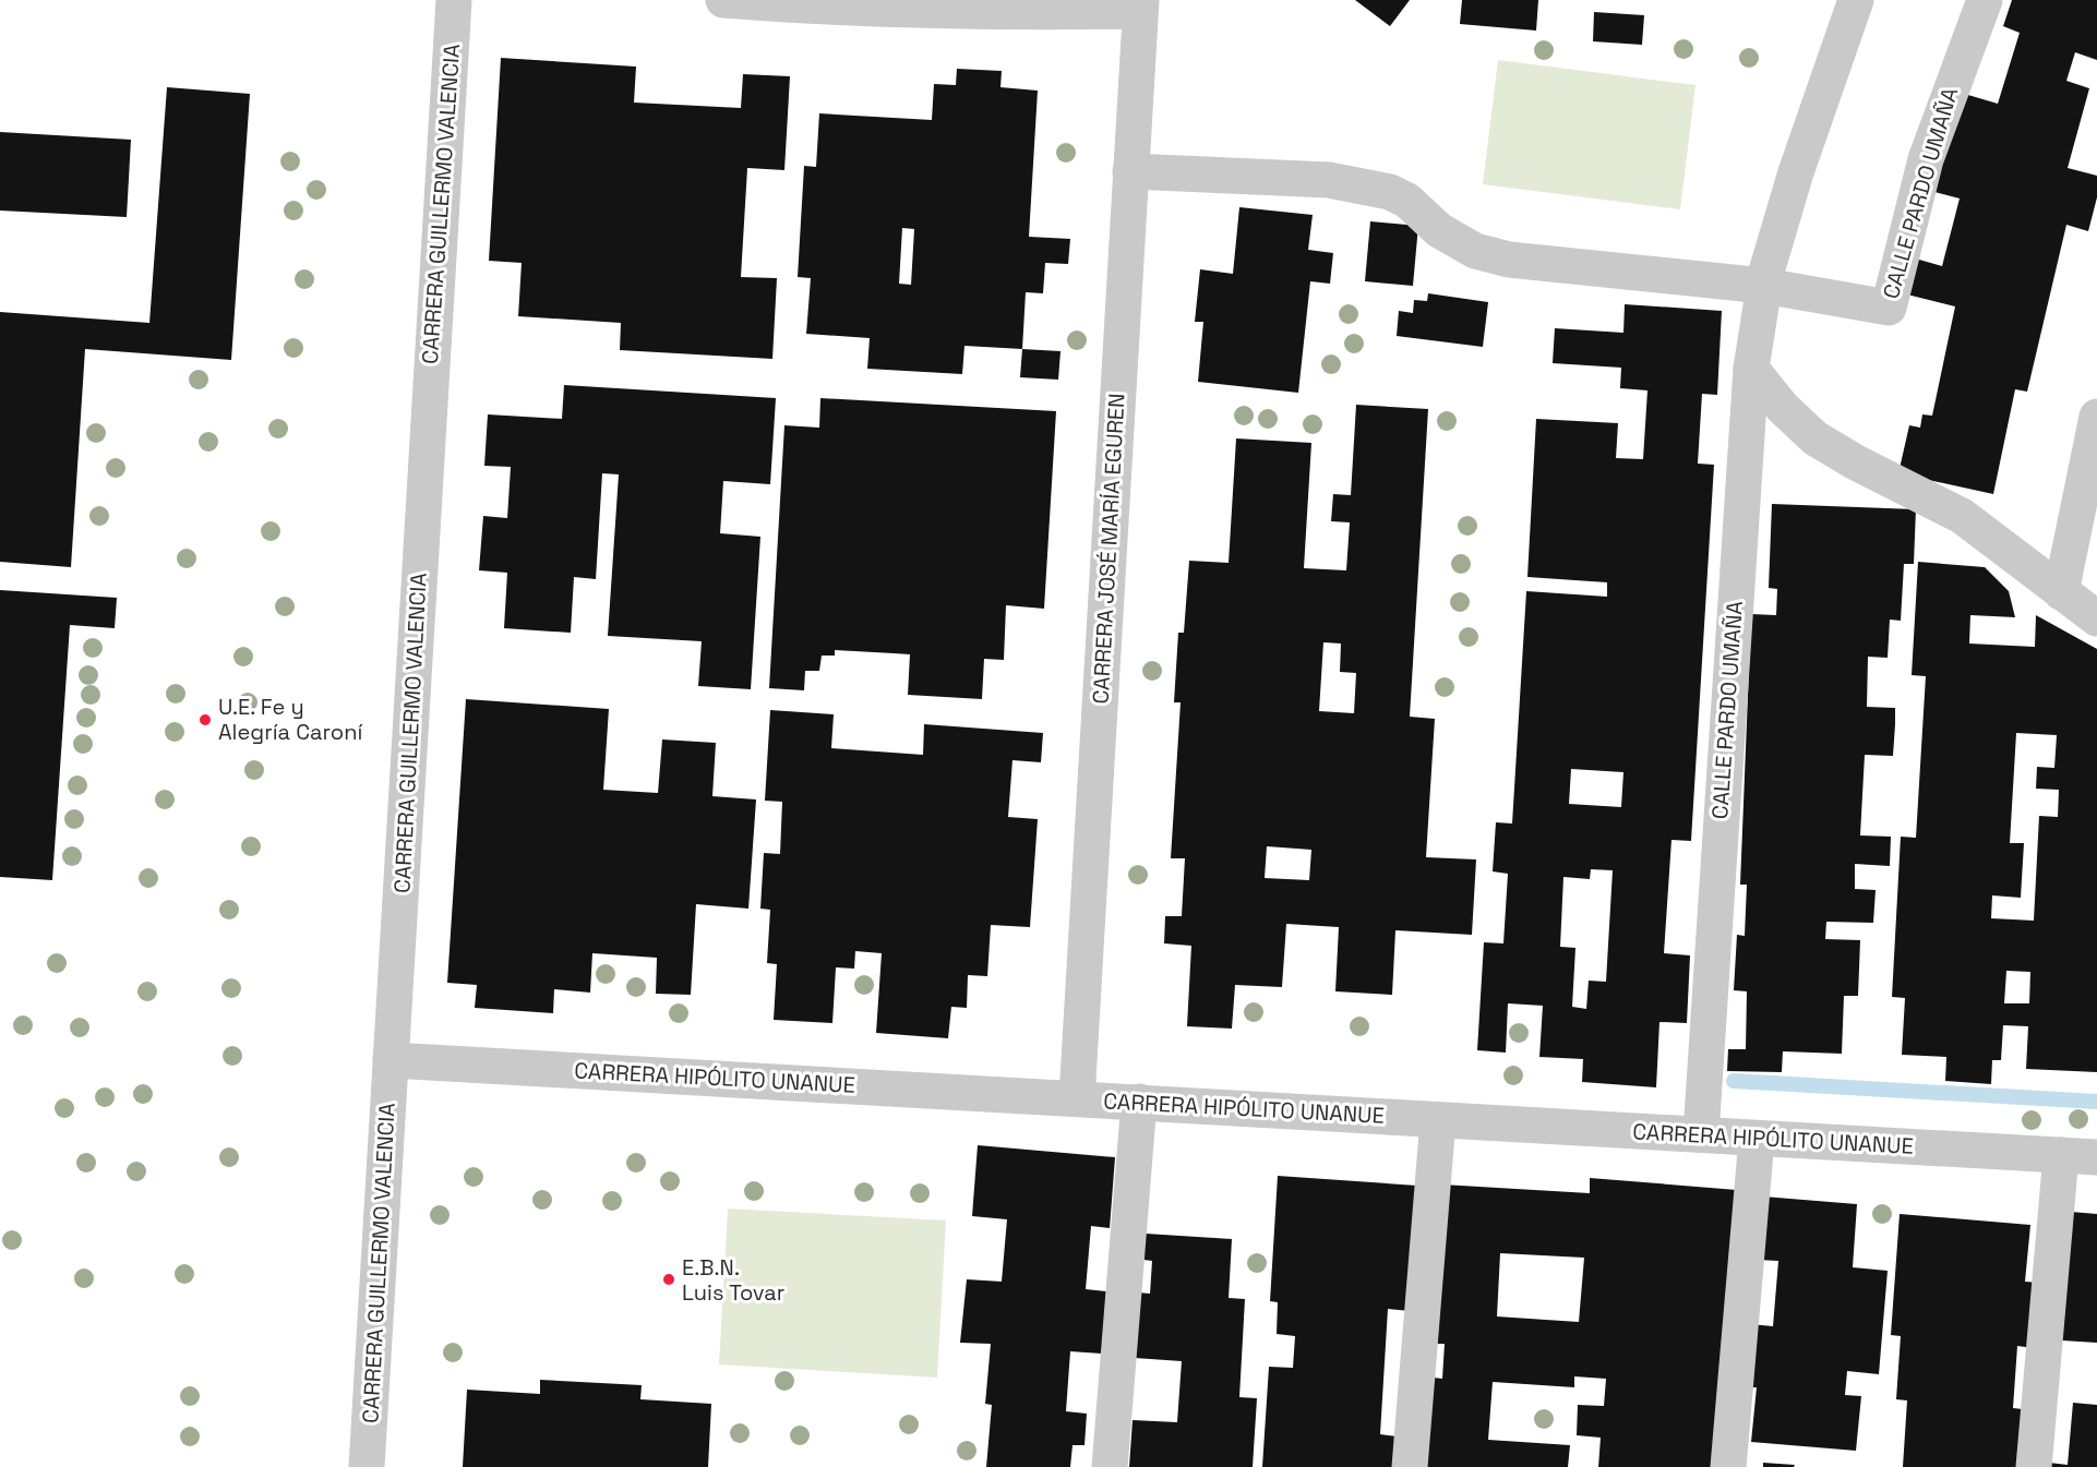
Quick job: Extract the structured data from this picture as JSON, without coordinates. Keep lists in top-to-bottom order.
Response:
{
  "streets": {
    "street": [
      "CALLE PARDO UMAÑA",
      "CARRERA GUILLERMO VALENCIA",
      "CARRERA JOSÉ MARÍA EGUREN",
      "CARRERA HIPÓLITO UNANUE"
    ]
  },
  "crossings": [
    ["CALLE PARDO UMAÑA", "CARRERA HIPÓLITO UNANUE"],
    ["CARRERA GUILLERMO VALENCIA", "CARRERA HIPÓLITO UNANUE"],
    ["CARRERA JOSÉ MARÍA EGUREN", "CARRERA HIPÓLITO UNANUE"]
  ],
  "places": ["U.E. Fe y Alegría Caroní", "E.B.N. Luis Tovar"]
}
